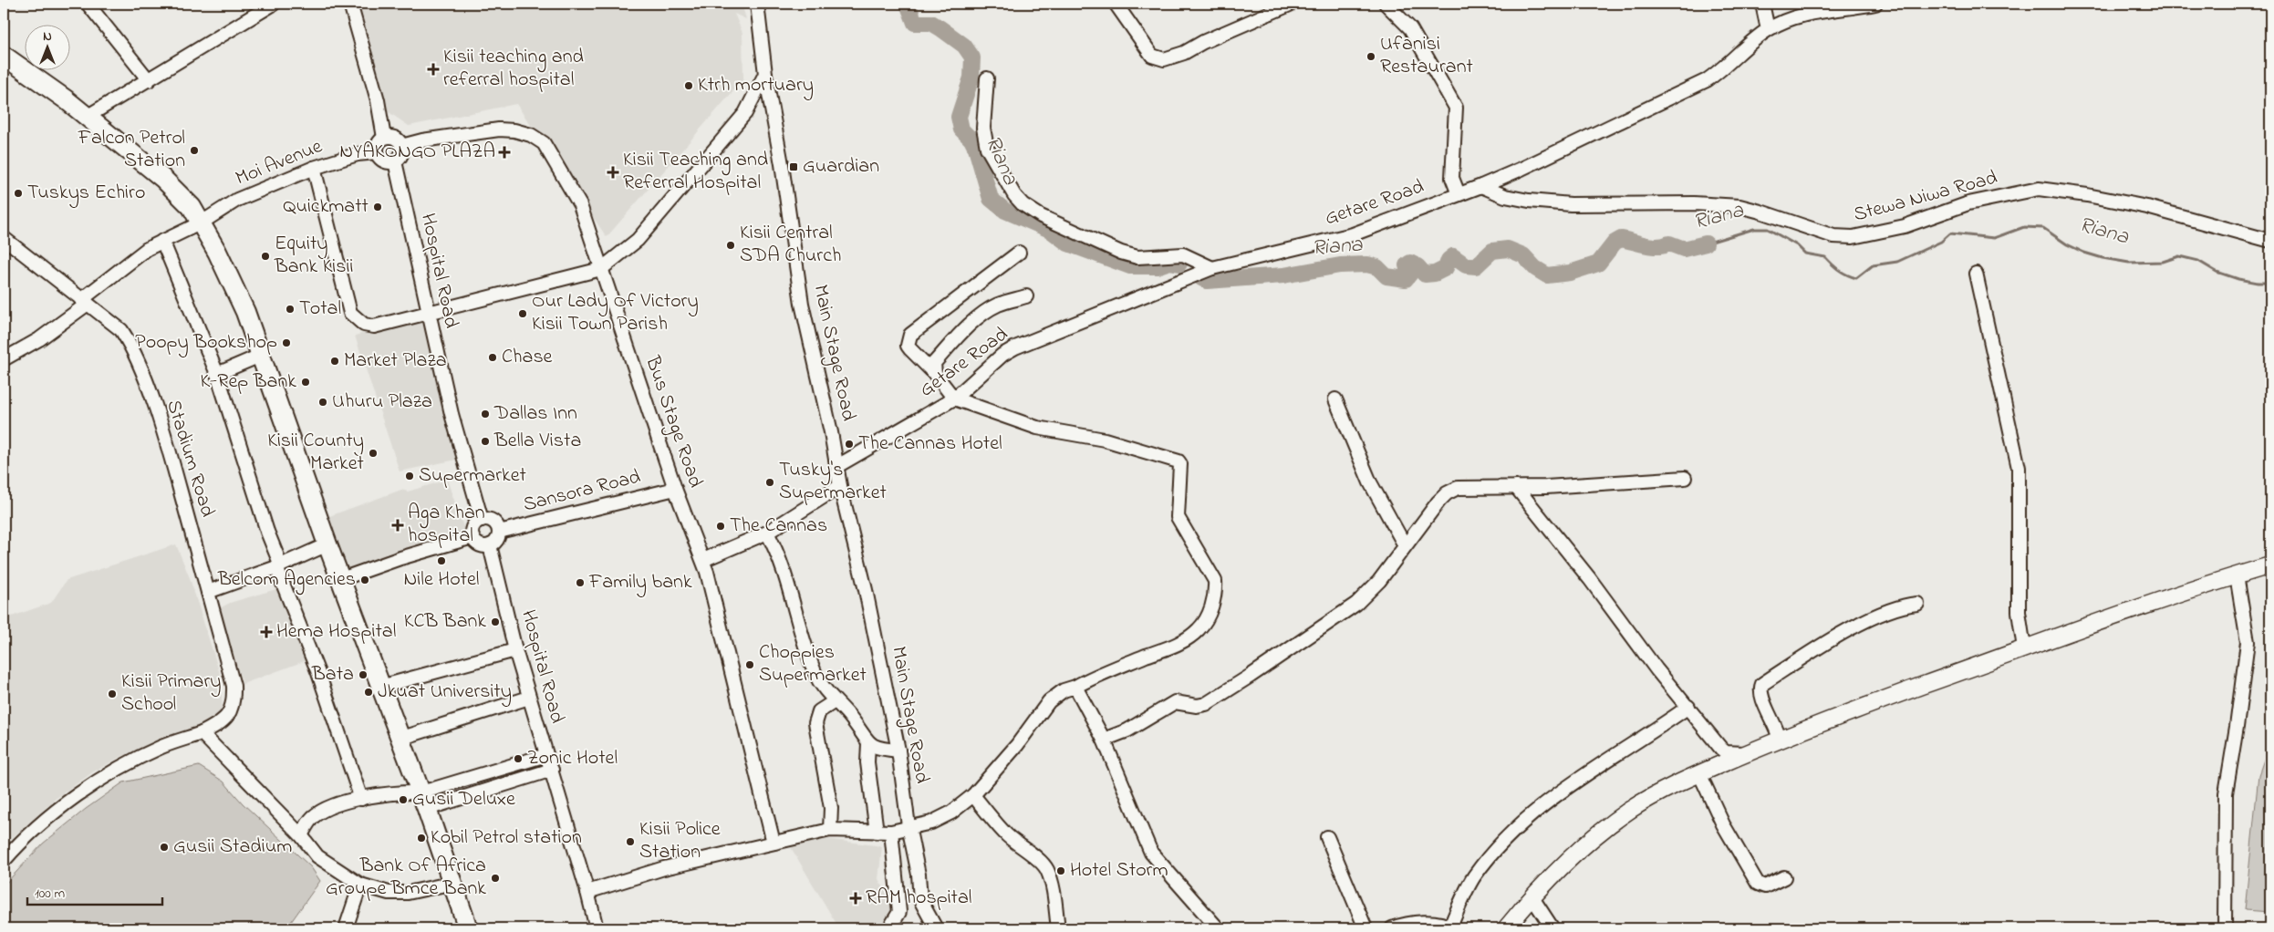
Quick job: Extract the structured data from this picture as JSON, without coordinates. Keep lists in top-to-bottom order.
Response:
{
  "streets": {
    "street": [
      "Moi Avenue",
      "Stewa Niwa Road",
      "Getare Road",
      "Hospital Road",
      "Main Stage Road",
      "Bus Stage Road",
      "Stadium Road",
      "Sansora Road"
    ]
  },
  "crossings": [
    ["Moi Avenue", "Hospital Road"],
    ["Moi Avenue", "Bus Stage Road"],
    ["Moi Avenue", "Stadium Road"],
    ["Stewa Niwa Road", "Getare Road"],
    ["Getare Road", "Main Stage Road"],
    ["Hospital Road", "Bus Stage Road"],
    ["Hospital Road", "Sansora Road"],
    ["Bus Stage Road", "Sansora Road"]
  ],
  "water": ["Riana"],
  "places": {
    "other": [
      "Ufanisi Restaurant",
      "Ktrh mortuary",
      "Falcon Petrol Station",
      "Tuskys Echiro",
      "Quickmatt",
      "Kisii Central SDA Church",
      "Equity Bank Kisii",
      "Total",
      "Our Lady Of Victory Kisii Town Parish",
      "Poopy Bookshop",
      "Chase",
      "Market Plaza",
      "K-Rep Bank",
      "Uhuru Plaza",
      "Dallas Inn",
      "Bella Vista",
      "The Cannas Hotel",
      "Kisii County Market",
      "Supermarket",
      "Tusky's Supermarket",
      "The Cannas",
      "Nile Hotel",
      "Belcom Agencies",
      "Family bank",
      "KCB Bank",
      "Choppies Supermarket",
      "Bata",
      "Jkuat University",
      "Kisii Primary School",
      "Zonic Hotel",
      "Gusii Deluxe",
      "Kobil Petrol station",
      "Kisii Police Station",
      "Gusii Stadium",
      "Hotel Storm",
      "Bank Of Africa Groupe Bmce Bank"
    ],
    "health": [
      "Kisii teaching and referral hospital",
      "NYAKONGO PLAZA",
      "Kisii Teaching and Referral Hospital",
      "Aga Khan hospital",
      "Hema Hospital",
      "RAM hospital"
    ],
    "transit": ["Guardian"]
  },
  "scale_bar": "100 m",
  "north": "top"
}
